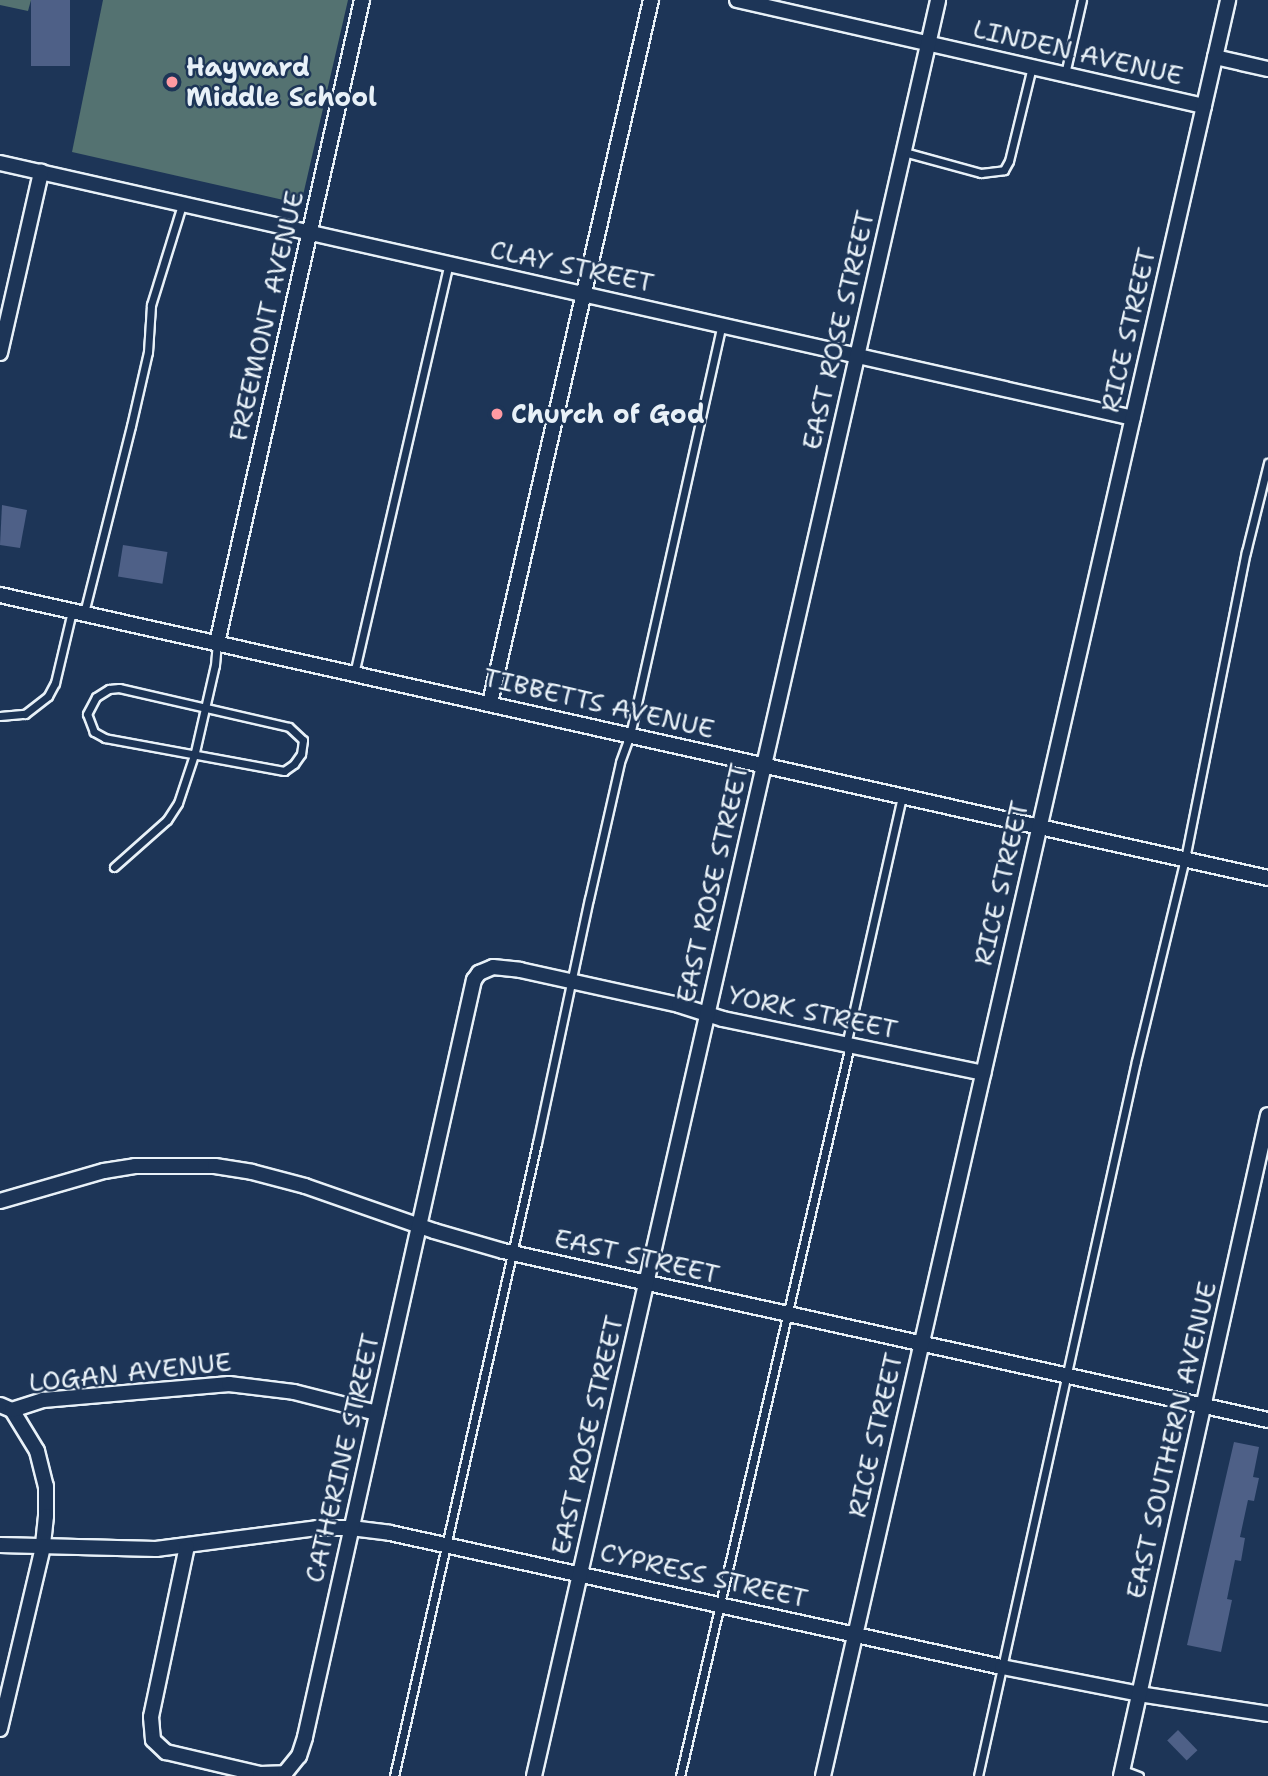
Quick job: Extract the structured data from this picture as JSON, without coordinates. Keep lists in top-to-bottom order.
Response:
{
  "streets": {
    "street": [
      "LINDEN AVENUE",
      "CLAY STREET",
      "FREEMONT AVENUE",
      "EAST ROSE STREET",
      "RICE STREET",
      "TIBBETTS AVENUE",
      "YORK STREET",
      "EAST STREET",
      "LOGAN AVENUE",
      "EAST SOUTHERN AVENUE",
      "CATHERINE STREET",
      "CYPRESS STREET"
    ]
  },
  "crossings": [
    ["LINDEN AVENUE", "EAST ROSE STREET"],
    ["LINDEN AVENUE", "RICE STREET"],
    ["CLAY STREET", "FREEMONT AVENUE"],
    ["CLAY STREET", "EAST ROSE STREET"],
    ["CLAY STREET", "RICE STREET"],
    ["FREEMONT AVENUE", "TIBBETTS AVENUE"],
    ["EAST ROSE STREET", "TIBBETTS AVENUE"],
    ["EAST ROSE STREET", "YORK STREET"],
    ["EAST ROSE STREET", "EAST STREET"],
    ["EAST ROSE STREET", "CYPRESS STREET"],
    ["RICE STREET", "TIBBETTS AVENUE"],
    ["RICE STREET", "YORK STREET"],
    ["RICE STREET", "EAST STREET"],
    ["RICE STREET", "CYPRESS STREET"],
    ["YORK STREET", "CATHERINE STREET"],
    ["EAST STREET", "EAST SOUTHERN AVENUE"],
    ["EAST STREET", "CATHERINE STREET"],
    ["LOGAN AVENUE", "CATHERINE STREET"],
    ["EAST SOUTHERN AVENUE", "CYPRESS STREET"],
    ["CATHERINE STREET", "CYPRESS STREET"]
  ],
  "places": ["Hayward Middle School", "Church of God"]
}
